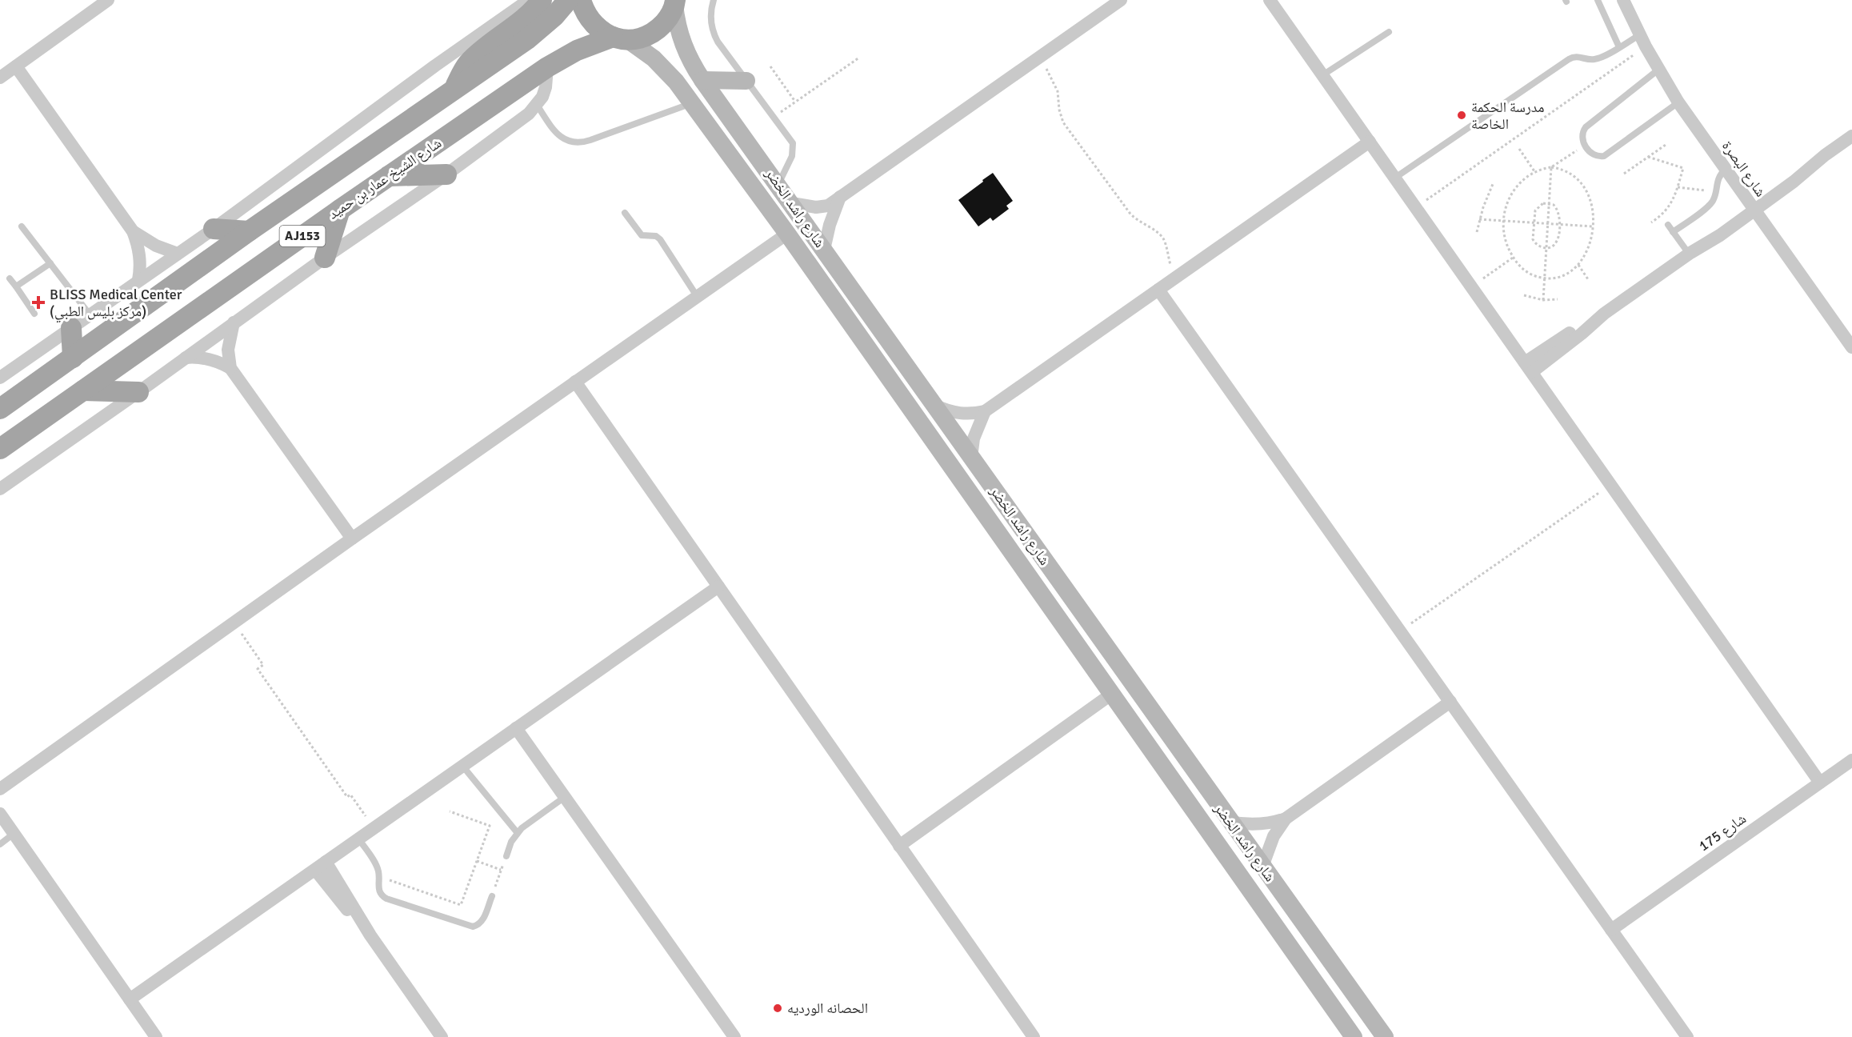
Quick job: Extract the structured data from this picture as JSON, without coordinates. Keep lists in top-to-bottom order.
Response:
{
  "streets": {
    "main road": ["شارع الشيخ عمار بن حميد", "AJ153"],
    "street": ["شارع البصرة", "شارع راشد الخضر", "شارع 175"]
  },
  "crossings": [
    ["شارع الشيخ عمار بن حميد", "شارع راشد الخضر"]
  ],
  "places": {
    "other": ["مدرسة الحكمة الخاصة", "الحصانه الورديه"],
    "health": ["BLISS Medical Center (مركز بليس الطبي)"]
  }
}
